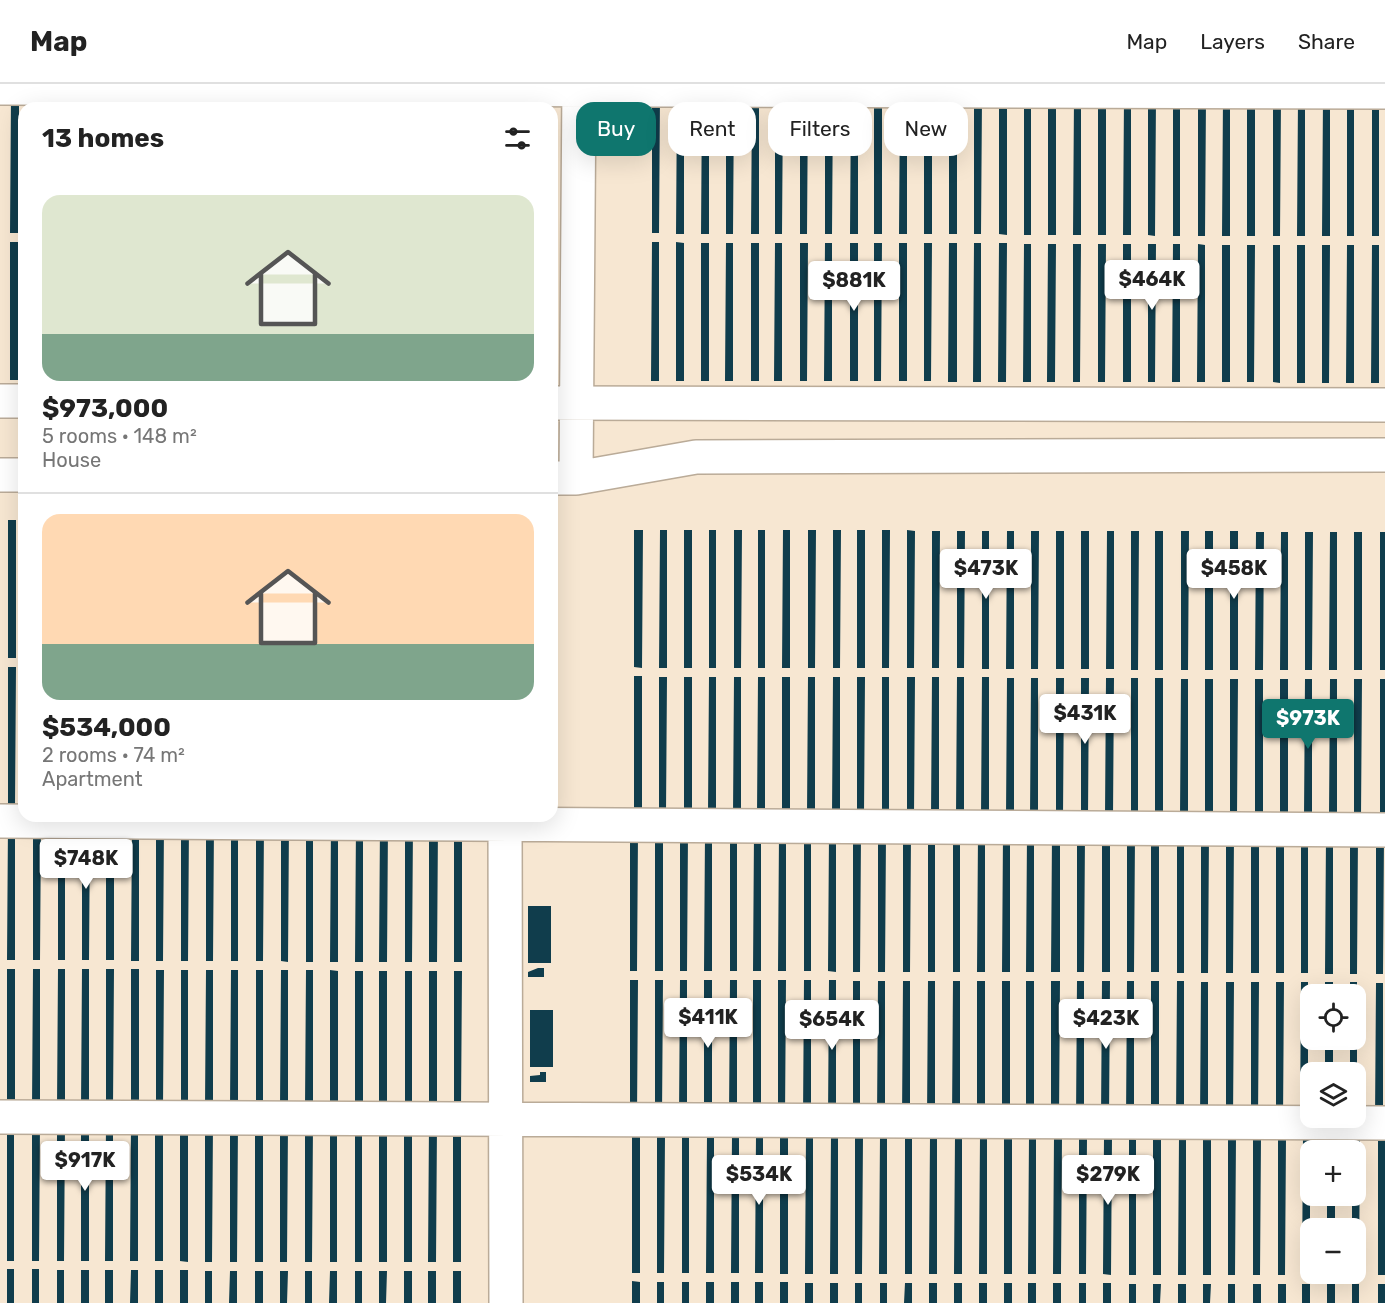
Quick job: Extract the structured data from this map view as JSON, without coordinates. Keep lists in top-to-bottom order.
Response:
{
  "page": {
    "header": "Map",
    "nav": ["Map", "Layers", "Share"],
    "chip": [
      "Buy",
      "Rent",
      "Filters",
      "New"
    ],
    "heading": "13 homes",
    "list": [
      {
        "name": "$973,000",
        "note": "5 rooms · 148 m² · House"
      },
      {
        "name": "$534,000",
        "note": "2 rooms · 74 m² · Apartment"
      }
    ],
    "price": [
      "$464K",
      "$881K",
      "$473K",
      "$458K",
      "$431K",
      "$973K",
      "$748K",
      "$411K",
      "$423K",
      "$654K",
      "$917K",
      "$534K",
      "$279K"
    ],
    "map_buttons": ["+", "−"]
  }
}
